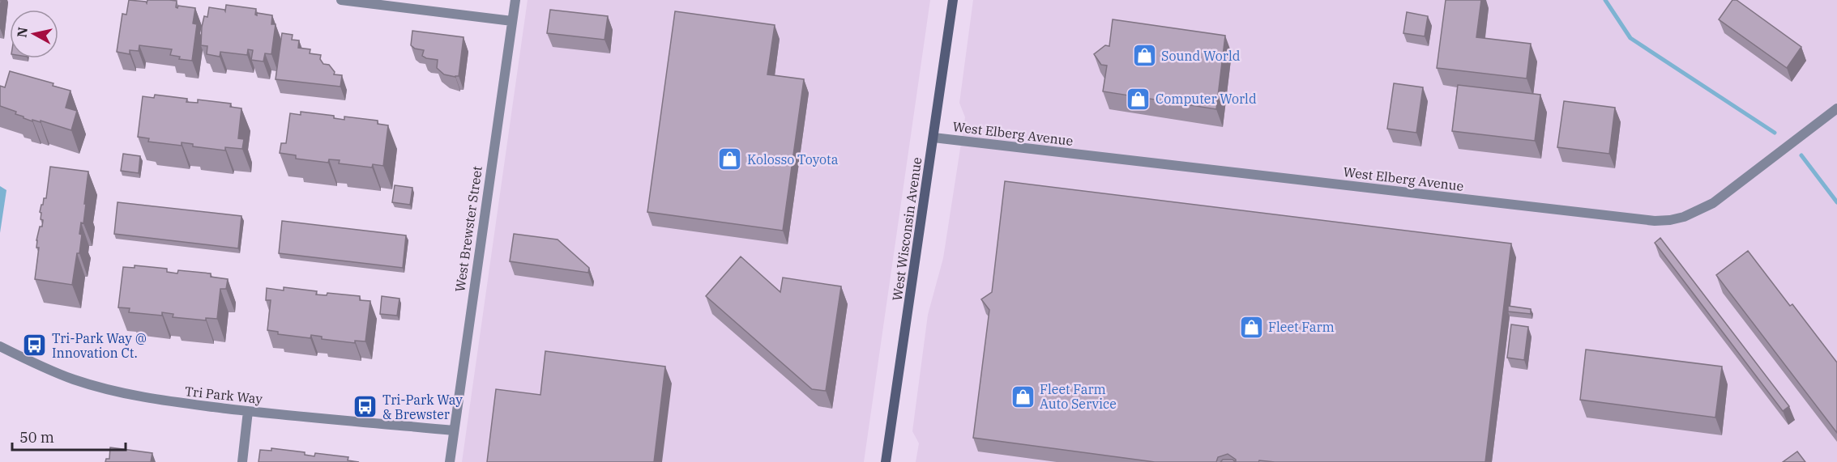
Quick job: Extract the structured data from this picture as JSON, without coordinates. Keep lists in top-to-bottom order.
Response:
{
  "streets": {
    "main road": ["West Wisconsin Avenue"],
    "street": ["West Elberg Avenue", "West Brewster Street", "Tri Park Way"]
  },
  "crossings": [
    ["West Elberg Avenue", "West Wisconsin Avenue"],
    ["West Brewster Street", "Tri Park Way"]
  ],
  "places": {
    "shop": [
      "Sound World",
      "Computer World",
      "Kolosso Toyota",
      "Fleet Farm",
      "Fleet Farm Auto Service"
    ],
    "bus stop": ["Tri-Park Way @ Innovation Ct.", "Tri-Park Way & Brewster"]
  },
  "scale_bar": "50 m",
  "north": "left"
}
